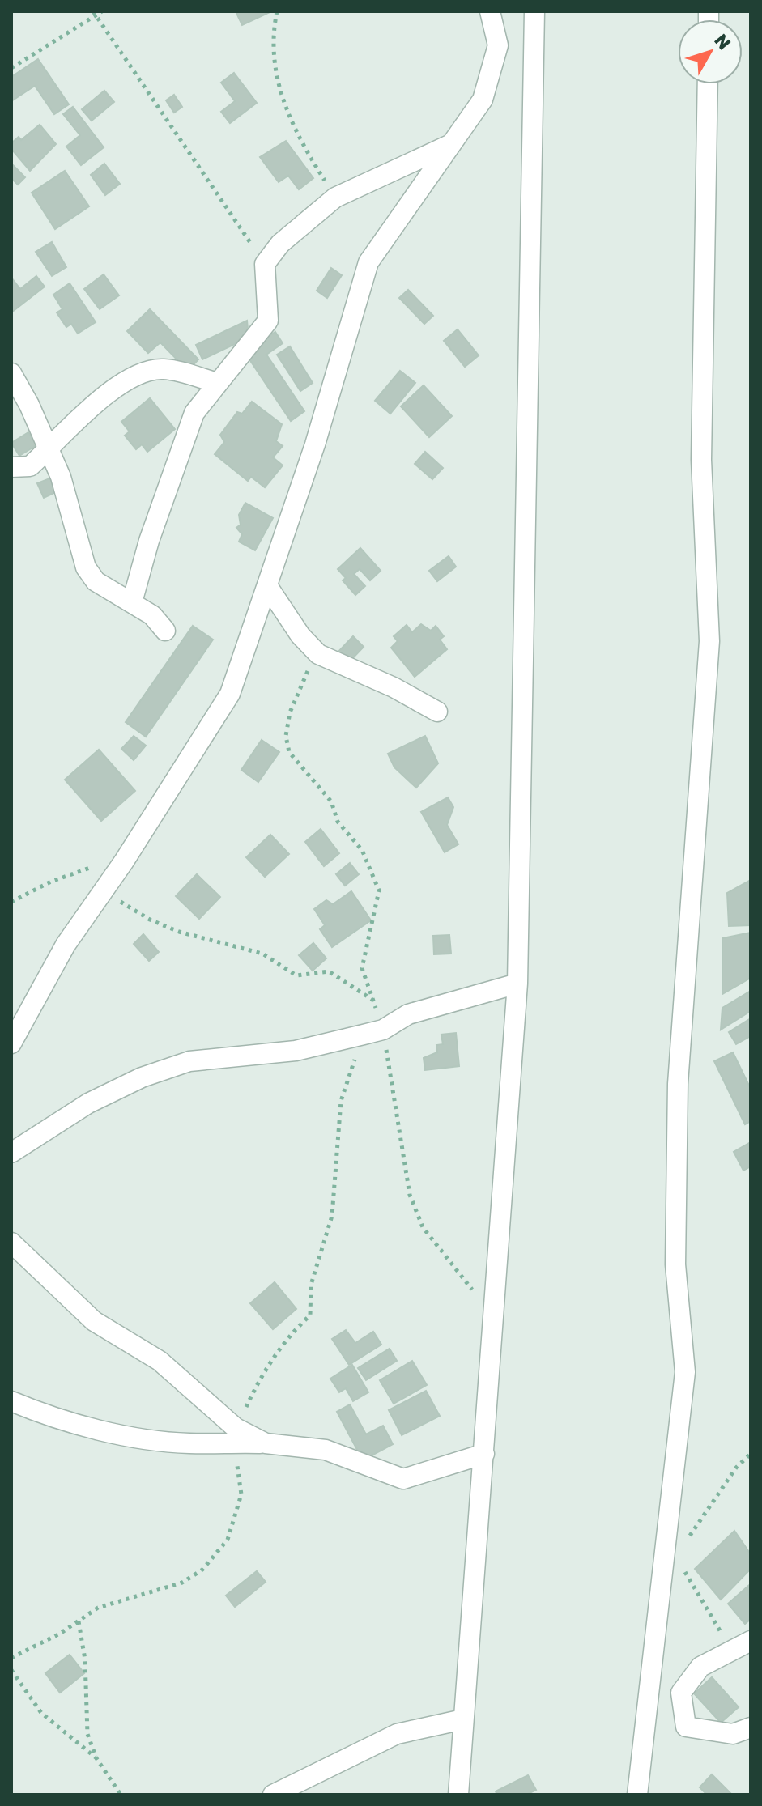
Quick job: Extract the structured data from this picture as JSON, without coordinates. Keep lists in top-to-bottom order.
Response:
{
  "north": "top right"
}
